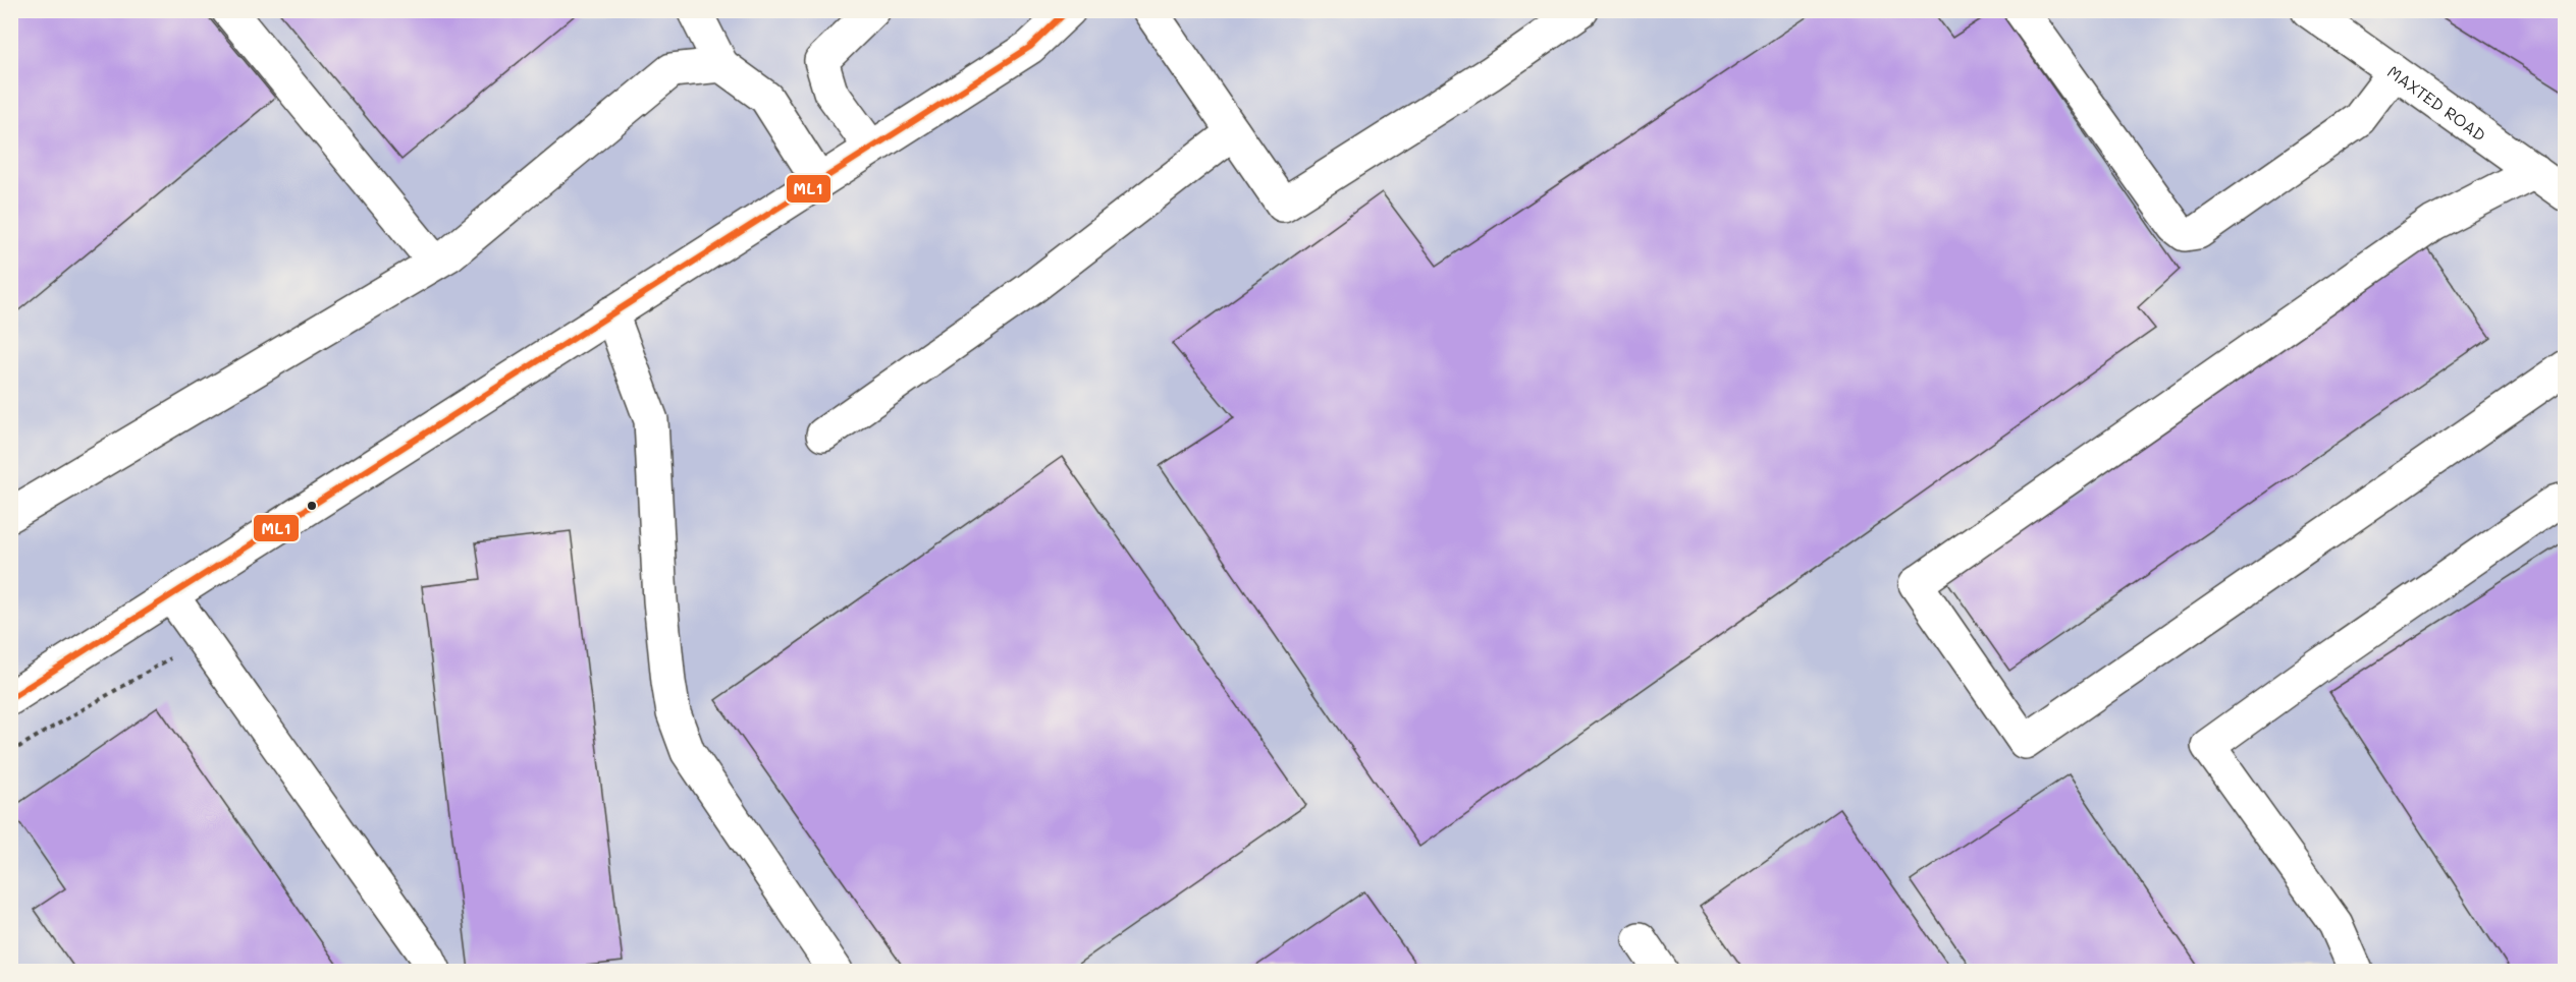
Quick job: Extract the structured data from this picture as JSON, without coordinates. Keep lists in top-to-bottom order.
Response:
{
  "streets": {
    "street": ["MAXTED ROAD"]
  },
  "lines": ["transit line ML1"]
}
